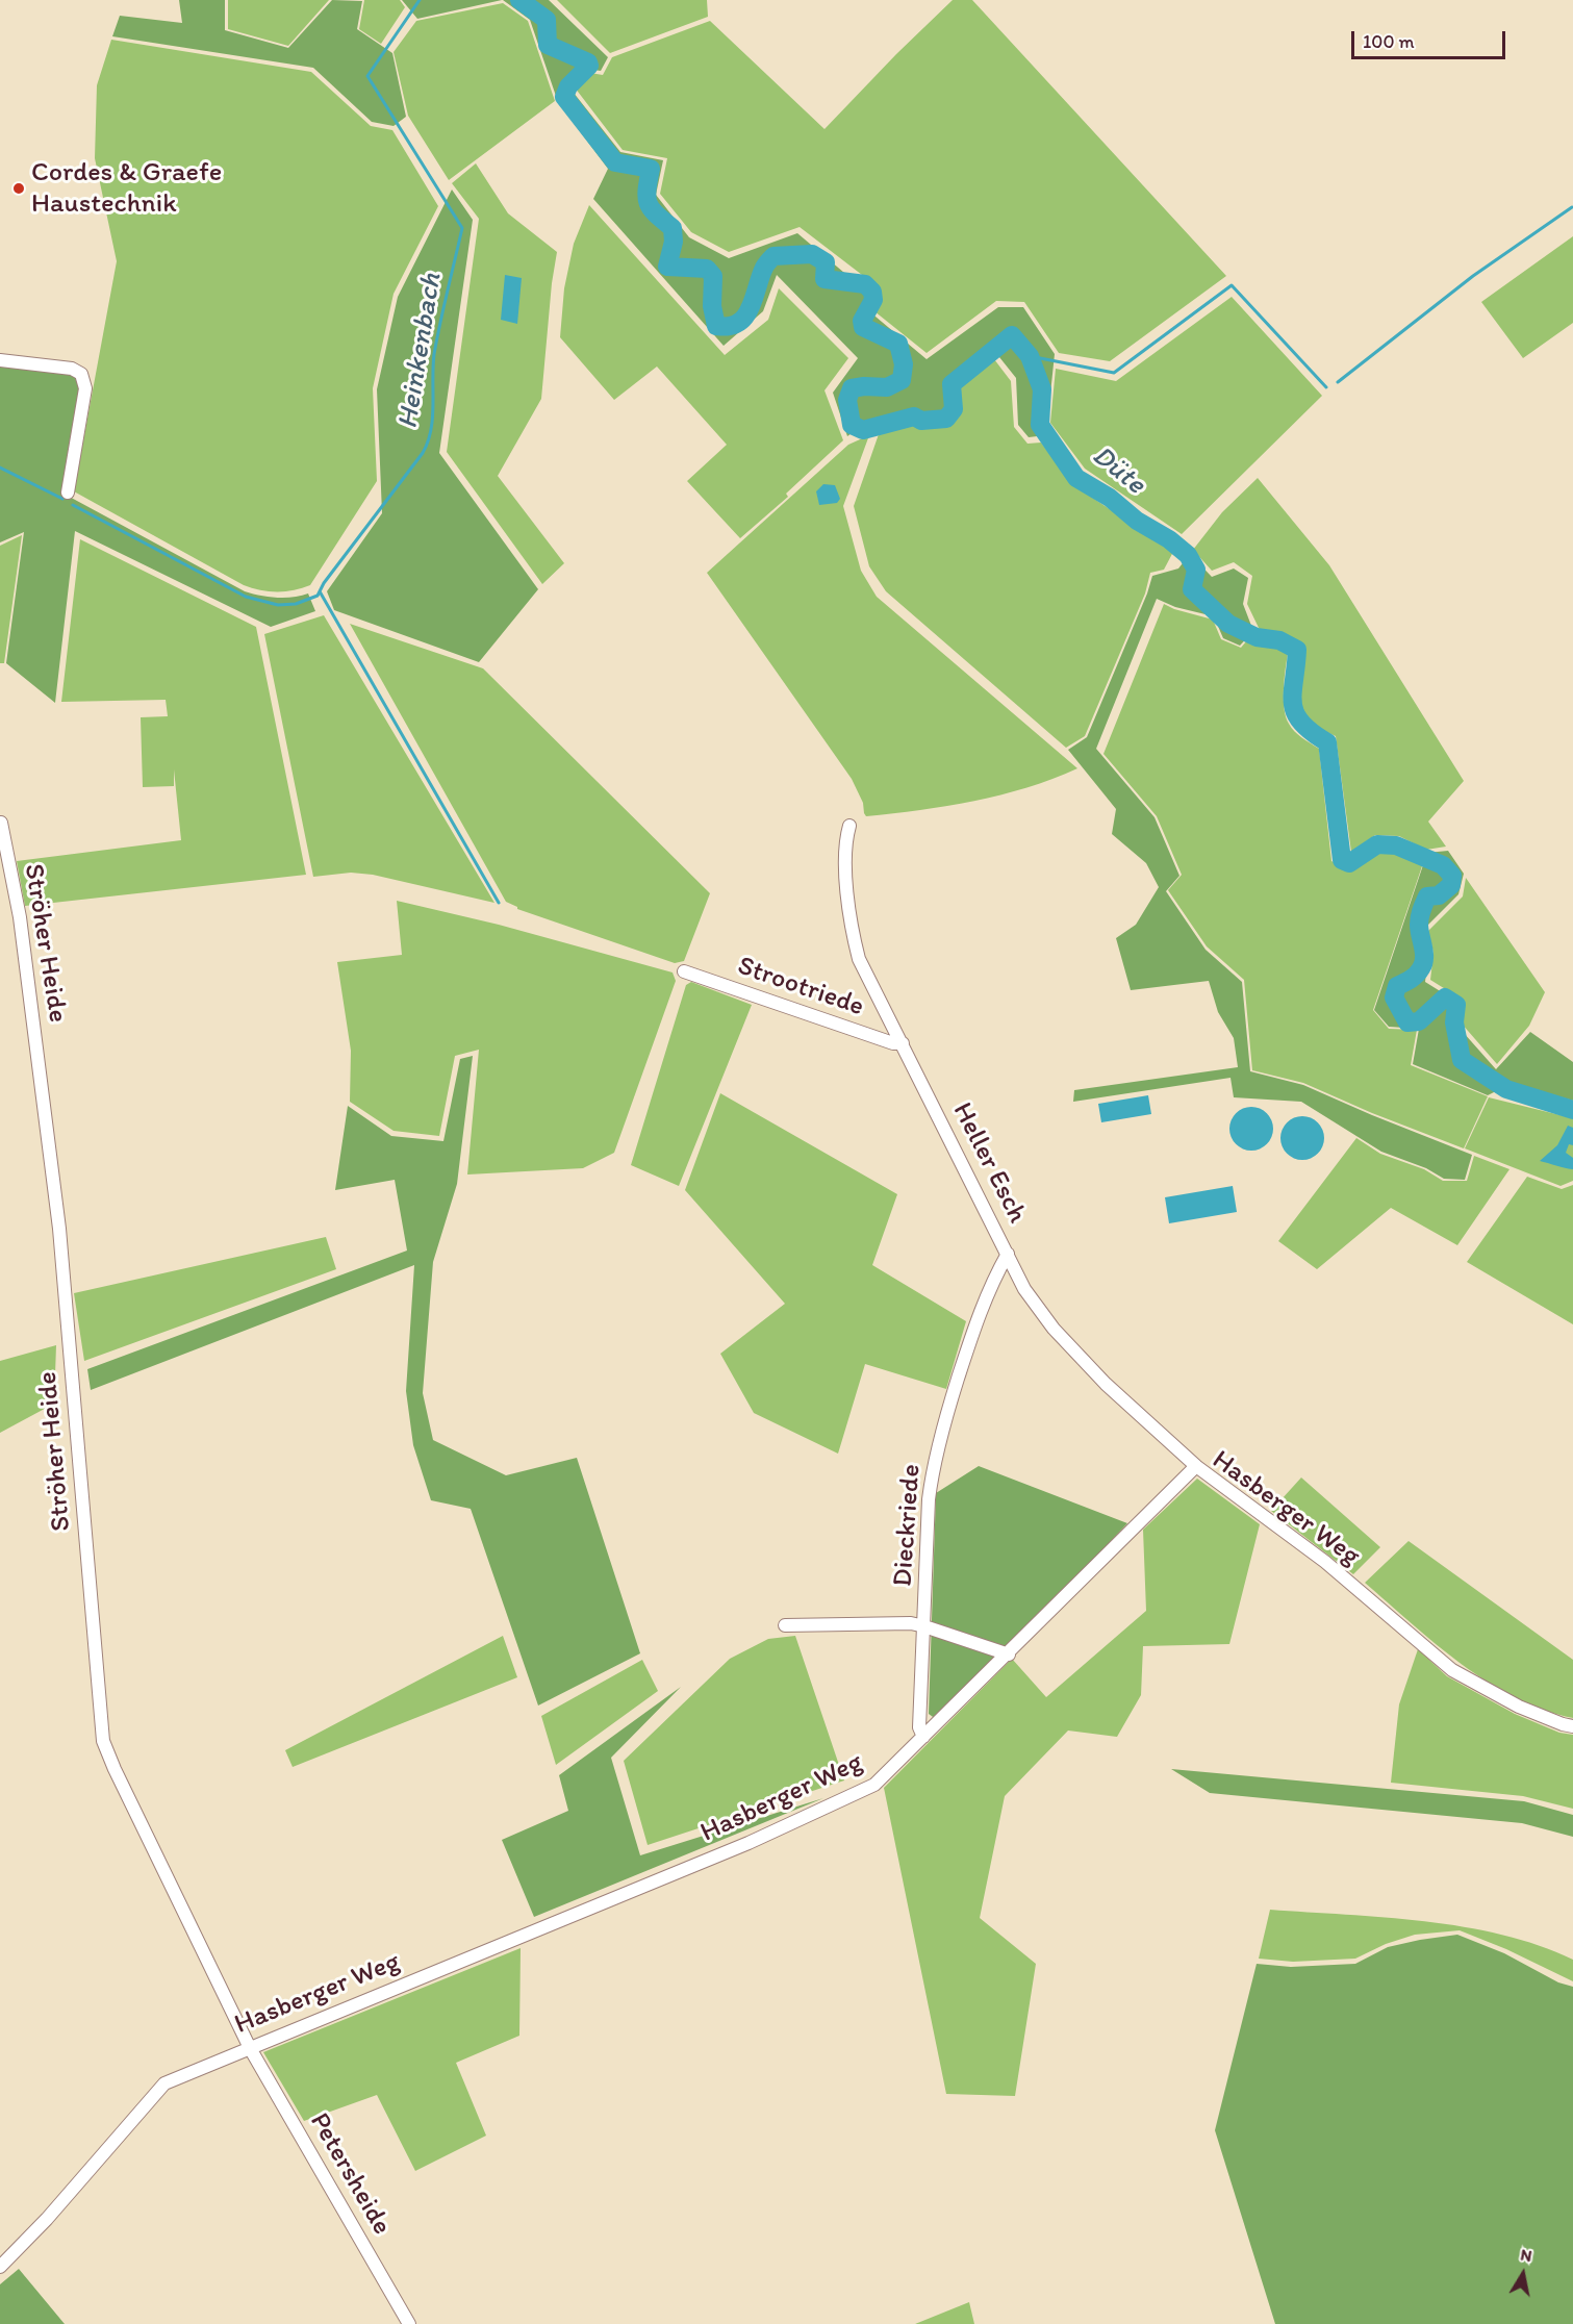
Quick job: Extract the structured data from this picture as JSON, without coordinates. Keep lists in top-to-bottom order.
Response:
{
  "streets": {
    "street": [
      "Ströher Heide",
      "Strootriede",
      "Heller Esch",
      "Hasberger Weg",
      "Dieckriede",
      "Petersheide"
    ]
  },
  "crossings": [
    ["Ströher Heide", "Hasberger Weg"],
    ["Ströher Heide", "Petersheide"],
    ["Strootriede", "Heller Esch"],
    ["Heller Esch", "Hasberger Weg"],
    ["Heller Esch", "Dieckriede"],
    ["Hasberger Weg", "Dieckriede"],
    ["Hasberger Weg", "Petersheide"]
  ],
  "water": ["Heinkenbach", "Düte"],
  "places": ["Cordes & Graefe Haustechnik"],
  "scale_bar": "100 m",
  "north": "top"
}
